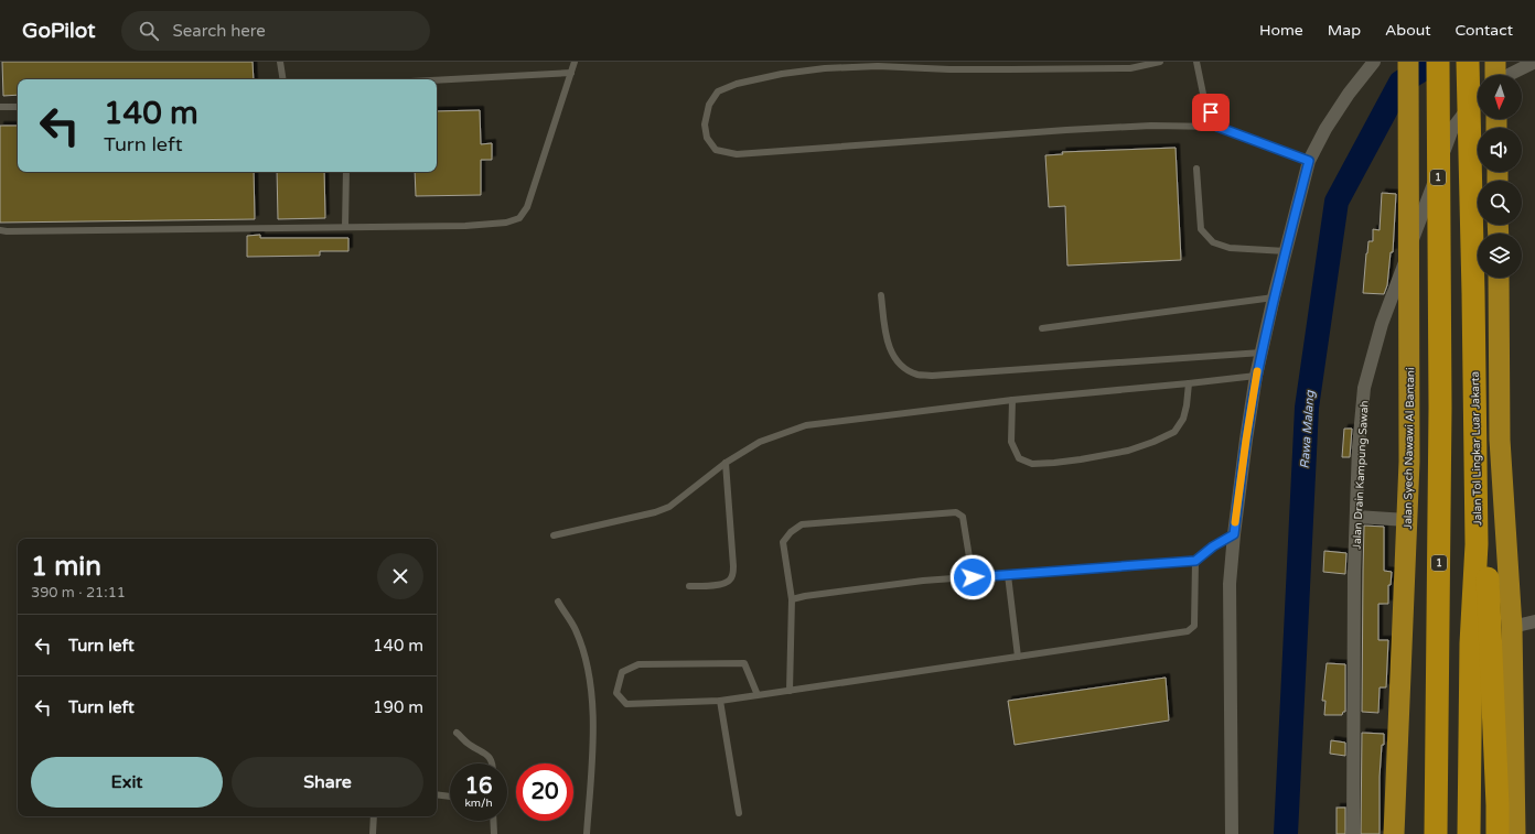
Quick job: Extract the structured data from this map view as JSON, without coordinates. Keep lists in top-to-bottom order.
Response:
{
  "streets": {
    "highway": ["1", "Jalan Syech Nawawi Al Bantani", "Jalan Tol Lingkar Luar Jakarta"],
    "street": ["Jalan Drain Kampung Sawah"]
  },
  "water": ["Rawa Malang"],
  "north": "bottom",
  "page": {
    "header": "GoPilot",
    "search": "Search here",
    "nav": [
      "Home",
      "Map",
      "About",
      "Contact"
    ],
    "turn": ["140 m", "Turn left"],
    "heading": ["1 min", "390 m · 21:11"],
    "list": [
      {
        "name": "Turn left",
        "value": "140 m"
      },
      {
        "name": "Turn left",
        "value": "190 m"
      }
    ],
    "buttons": ["Exit", "Share"],
    "speed": "16 km/h",
    "limit": "20"
  }
}
